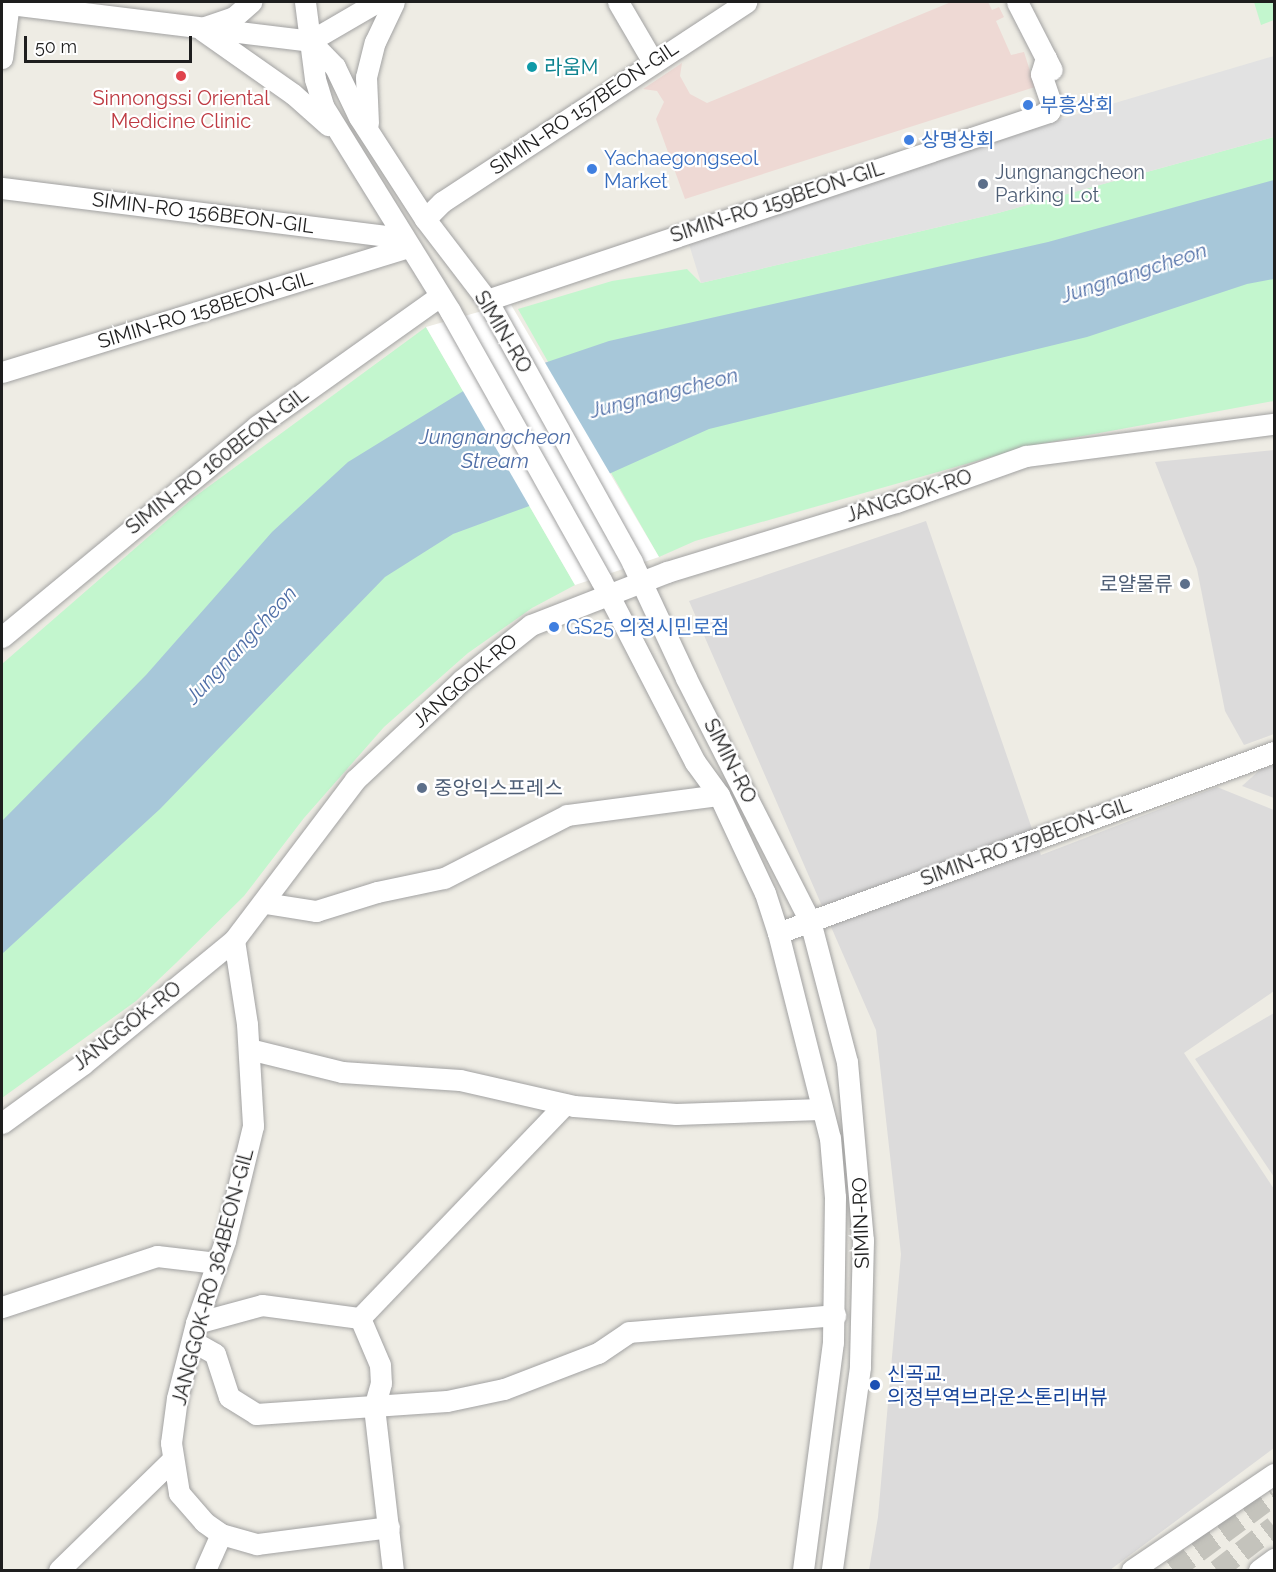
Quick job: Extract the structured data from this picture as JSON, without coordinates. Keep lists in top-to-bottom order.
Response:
{
  "streets": {
    "street": [
      "SIMIN-RO 157BEON-GIL",
      "SIMIN-RO 159BEON-GIL",
      "SIMIN-RO 156BEON-GIL",
      "SIMIN-RO 158BEON-GIL",
      "SIMIN-RO",
      "SIMIN-RO 160BEON-GIL",
      "JANGGOK-RO",
      "SIMIN-RO 179BEON-GIL",
      "JANGGOK-RO 364BEON-GIL"
    ]
  },
  "crossings": [
    ["SIMIN-RO 157BEON-GIL", "SIMIN-RO"],
    ["SIMIN-RO 159BEON-GIL", "SIMIN-RO"],
    ["SIMIN-RO 156BEON-GIL", "SIMIN-RO 158BEON-GIL"],
    ["SIMIN-RO 156BEON-GIL", "SIMIN-RO"],
    ["SIMIN-RO 158BEON-GIL", "SIMIN-RO"],
    ["SIMIN-RO", "SIMIN-RO 160BEON-GIL"],
    ["SIMIN-RO", "JANGGOK-RO"],
    ["SIMIN-RO", "SIMIN-RO 179BEON-GIL"],
    ["JANGGOK-RO", "JANGGOK-RO 364BEON-GIL"]
  ],
  "water": ["Jungnangcheon", "Jungnangcheon Stream"],
  "places": [
    "라움M",
    "Sinnongssi Oriental Medicine Clinic",
    "부흥상회",
    "상명상회",
    "Yachaegongseol Market",
    "Jungnangcheon Parking Lot",
    "로얄물류",
    "GS25 의정시민로점",
    "중앙익스프레스",
    "신곡교. 의정부역브라운스톤리버뷰"
  ],
  "scale_bar": "50 m"
}
